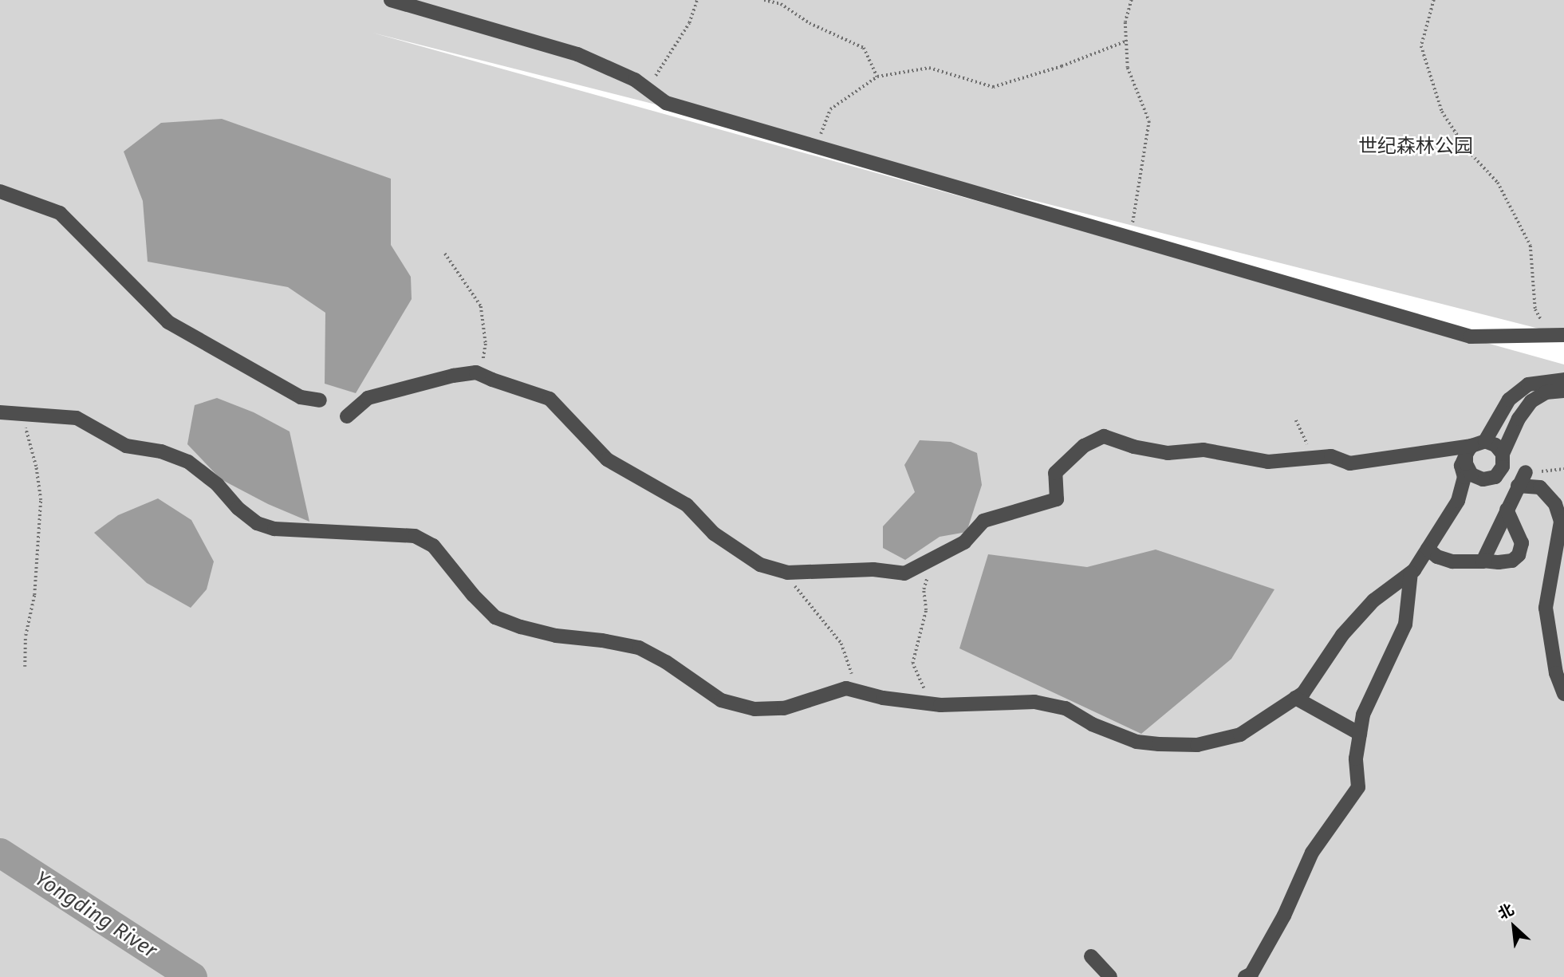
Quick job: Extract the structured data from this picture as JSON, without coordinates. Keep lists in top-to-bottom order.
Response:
{
  "water": ["Yongding River"],
  "parks": ["世纪森林公园"],
  "north": "top left"
}
